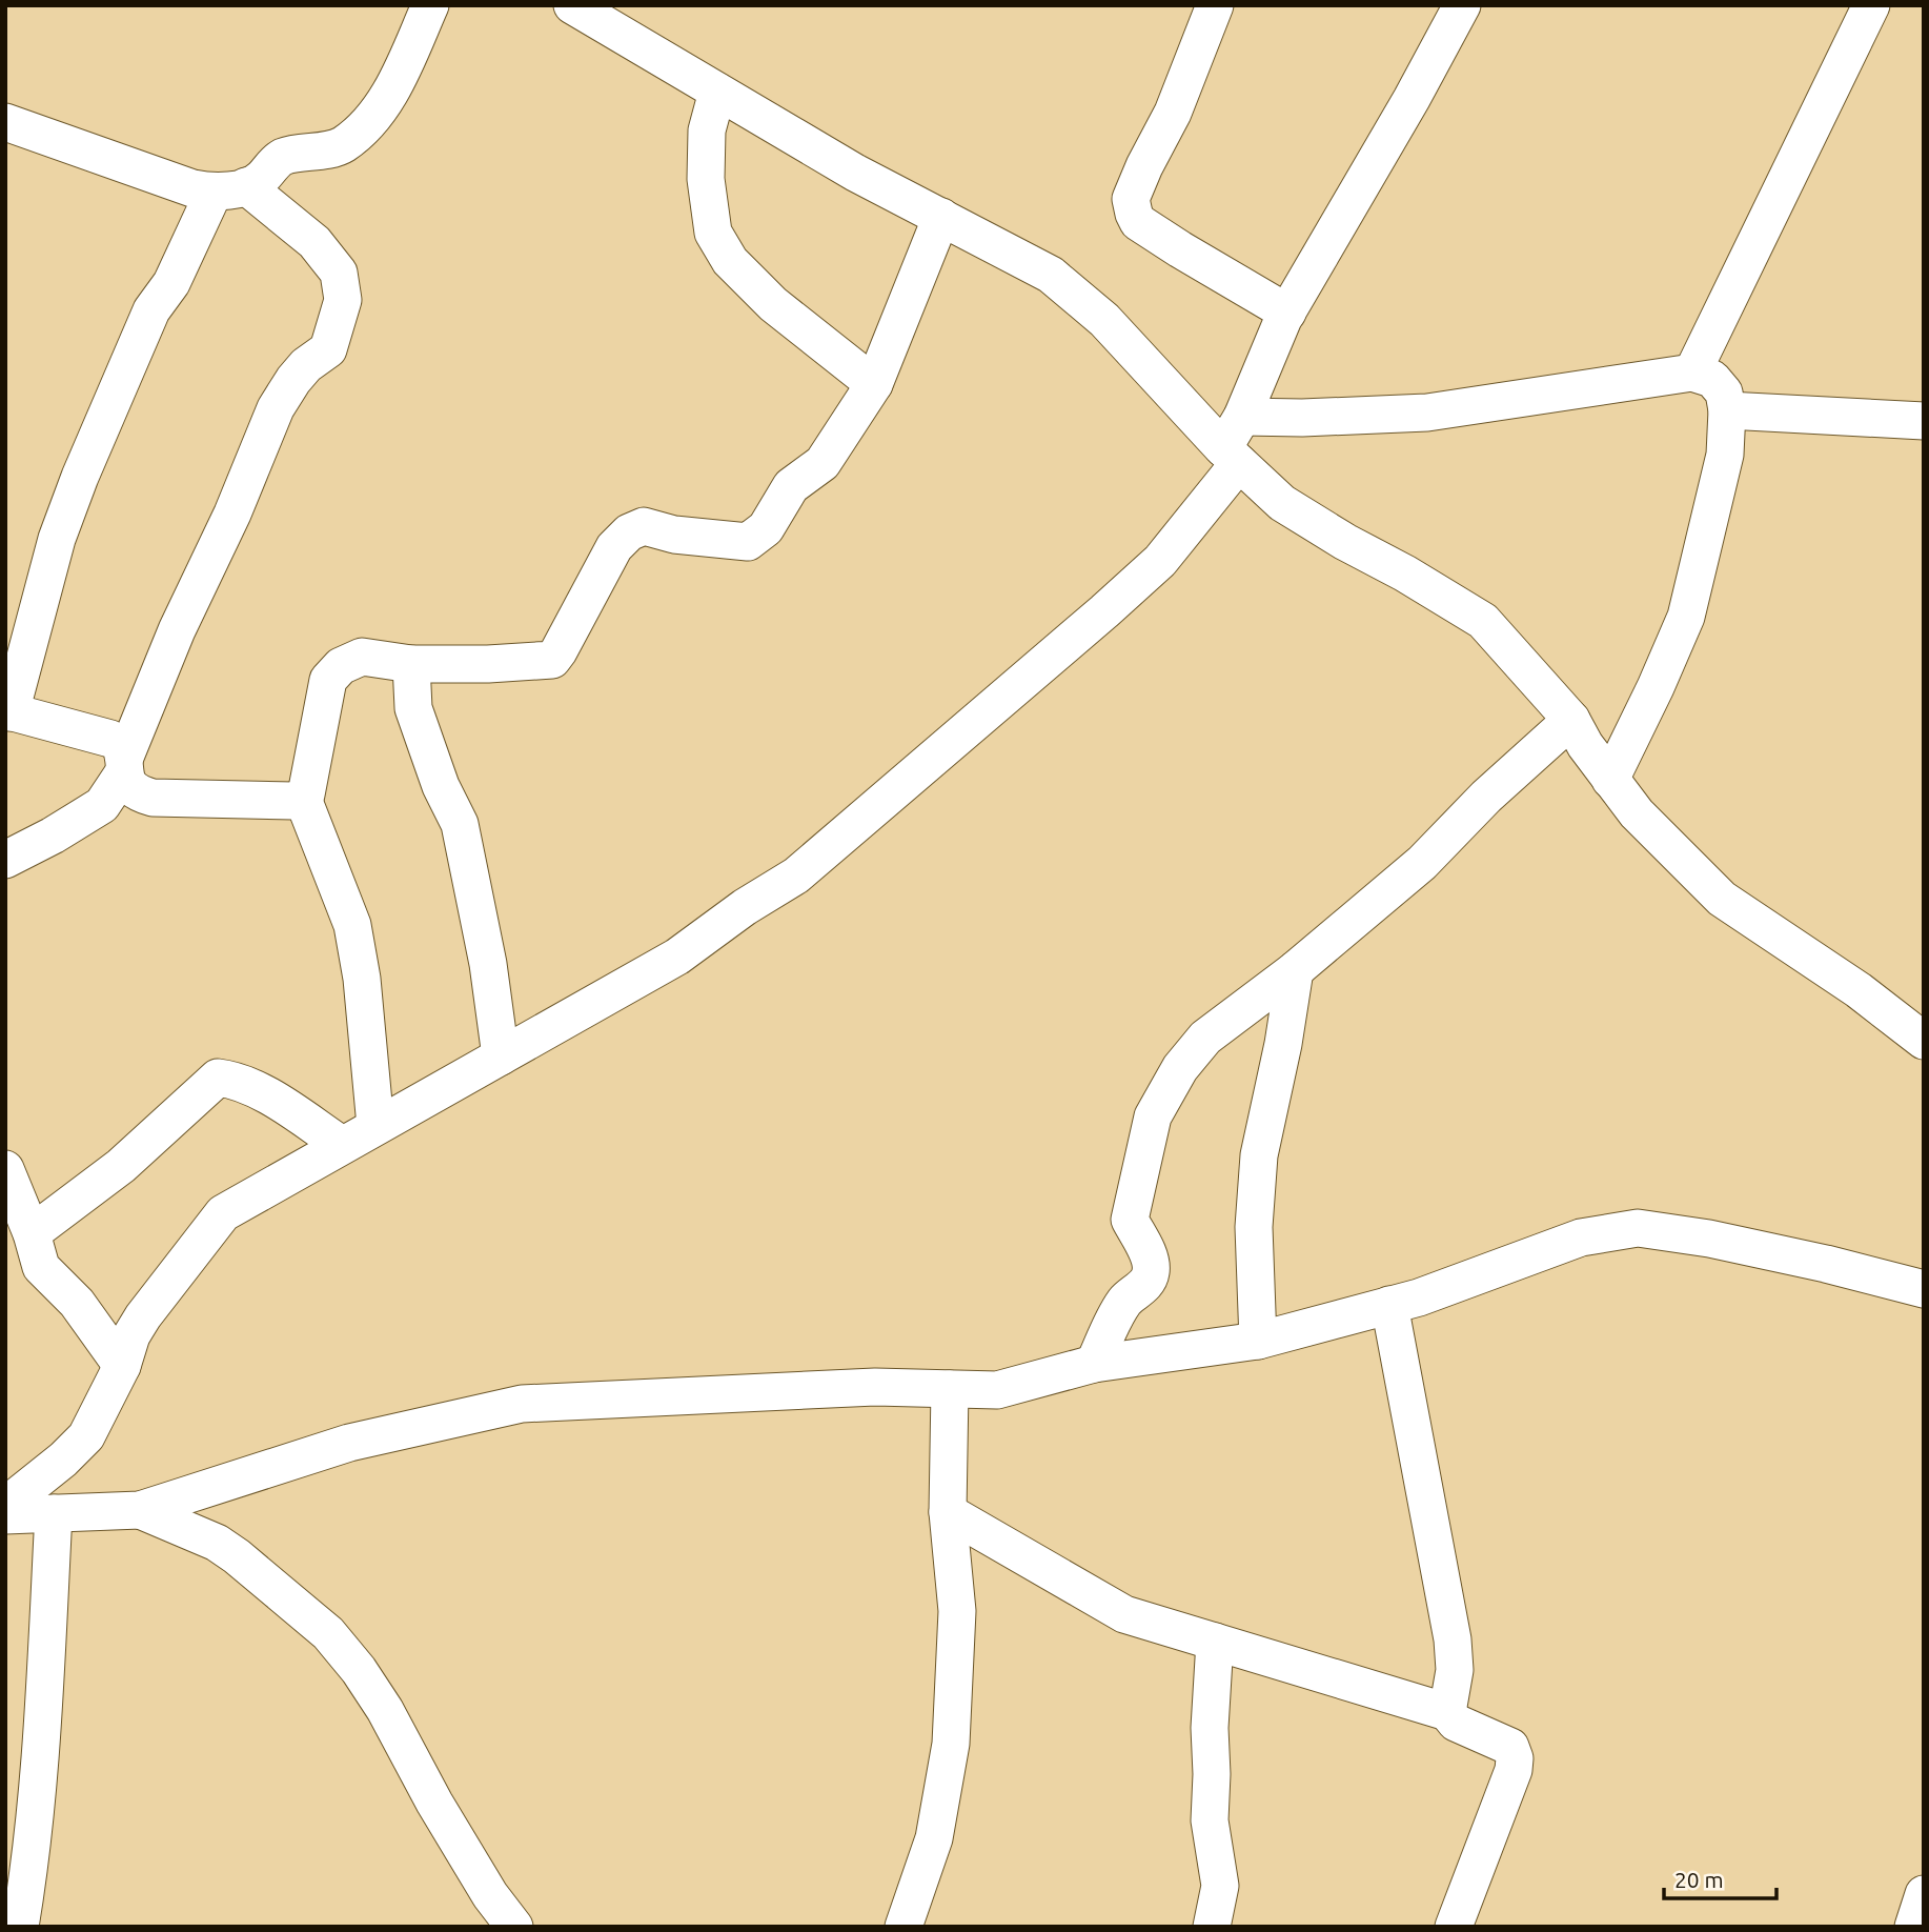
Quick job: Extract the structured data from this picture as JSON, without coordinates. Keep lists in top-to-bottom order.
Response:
{
  "scale_bar": "20 m"
}
